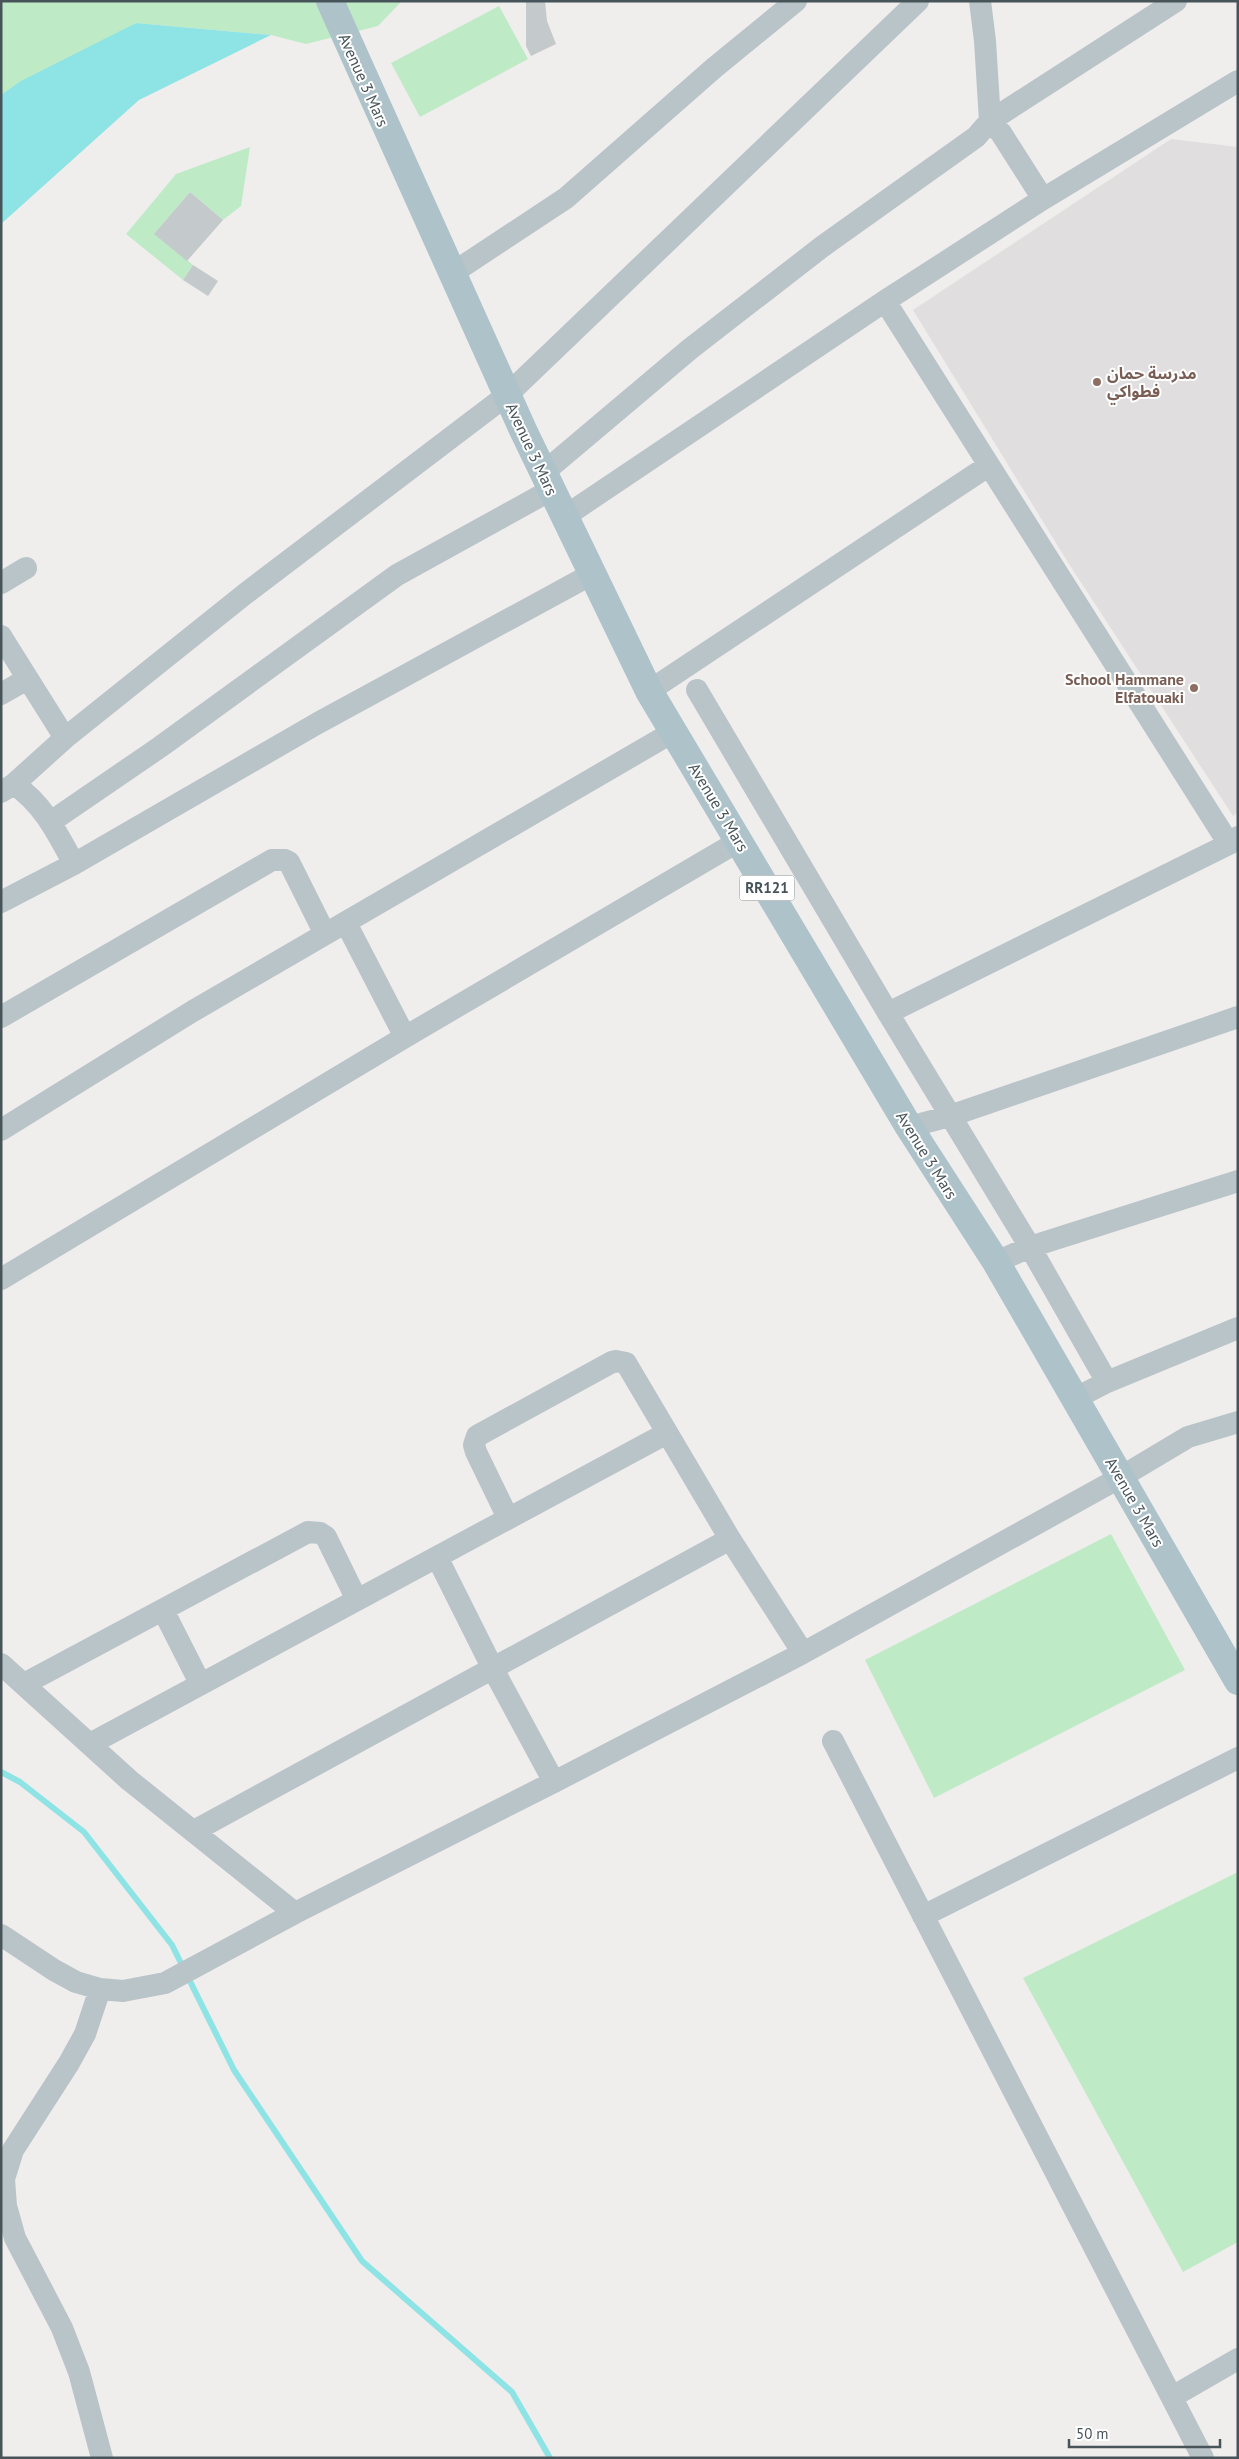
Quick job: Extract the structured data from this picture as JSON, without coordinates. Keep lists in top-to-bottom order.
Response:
{
  "streets": {
    "main road": ["Avenue 3 Mars", "RR121"]
  },
  "places": ["مدرسة حمان فطواكي", "School Hammane Elfatouaki"],
  "scale_bar": "50 m"
}
